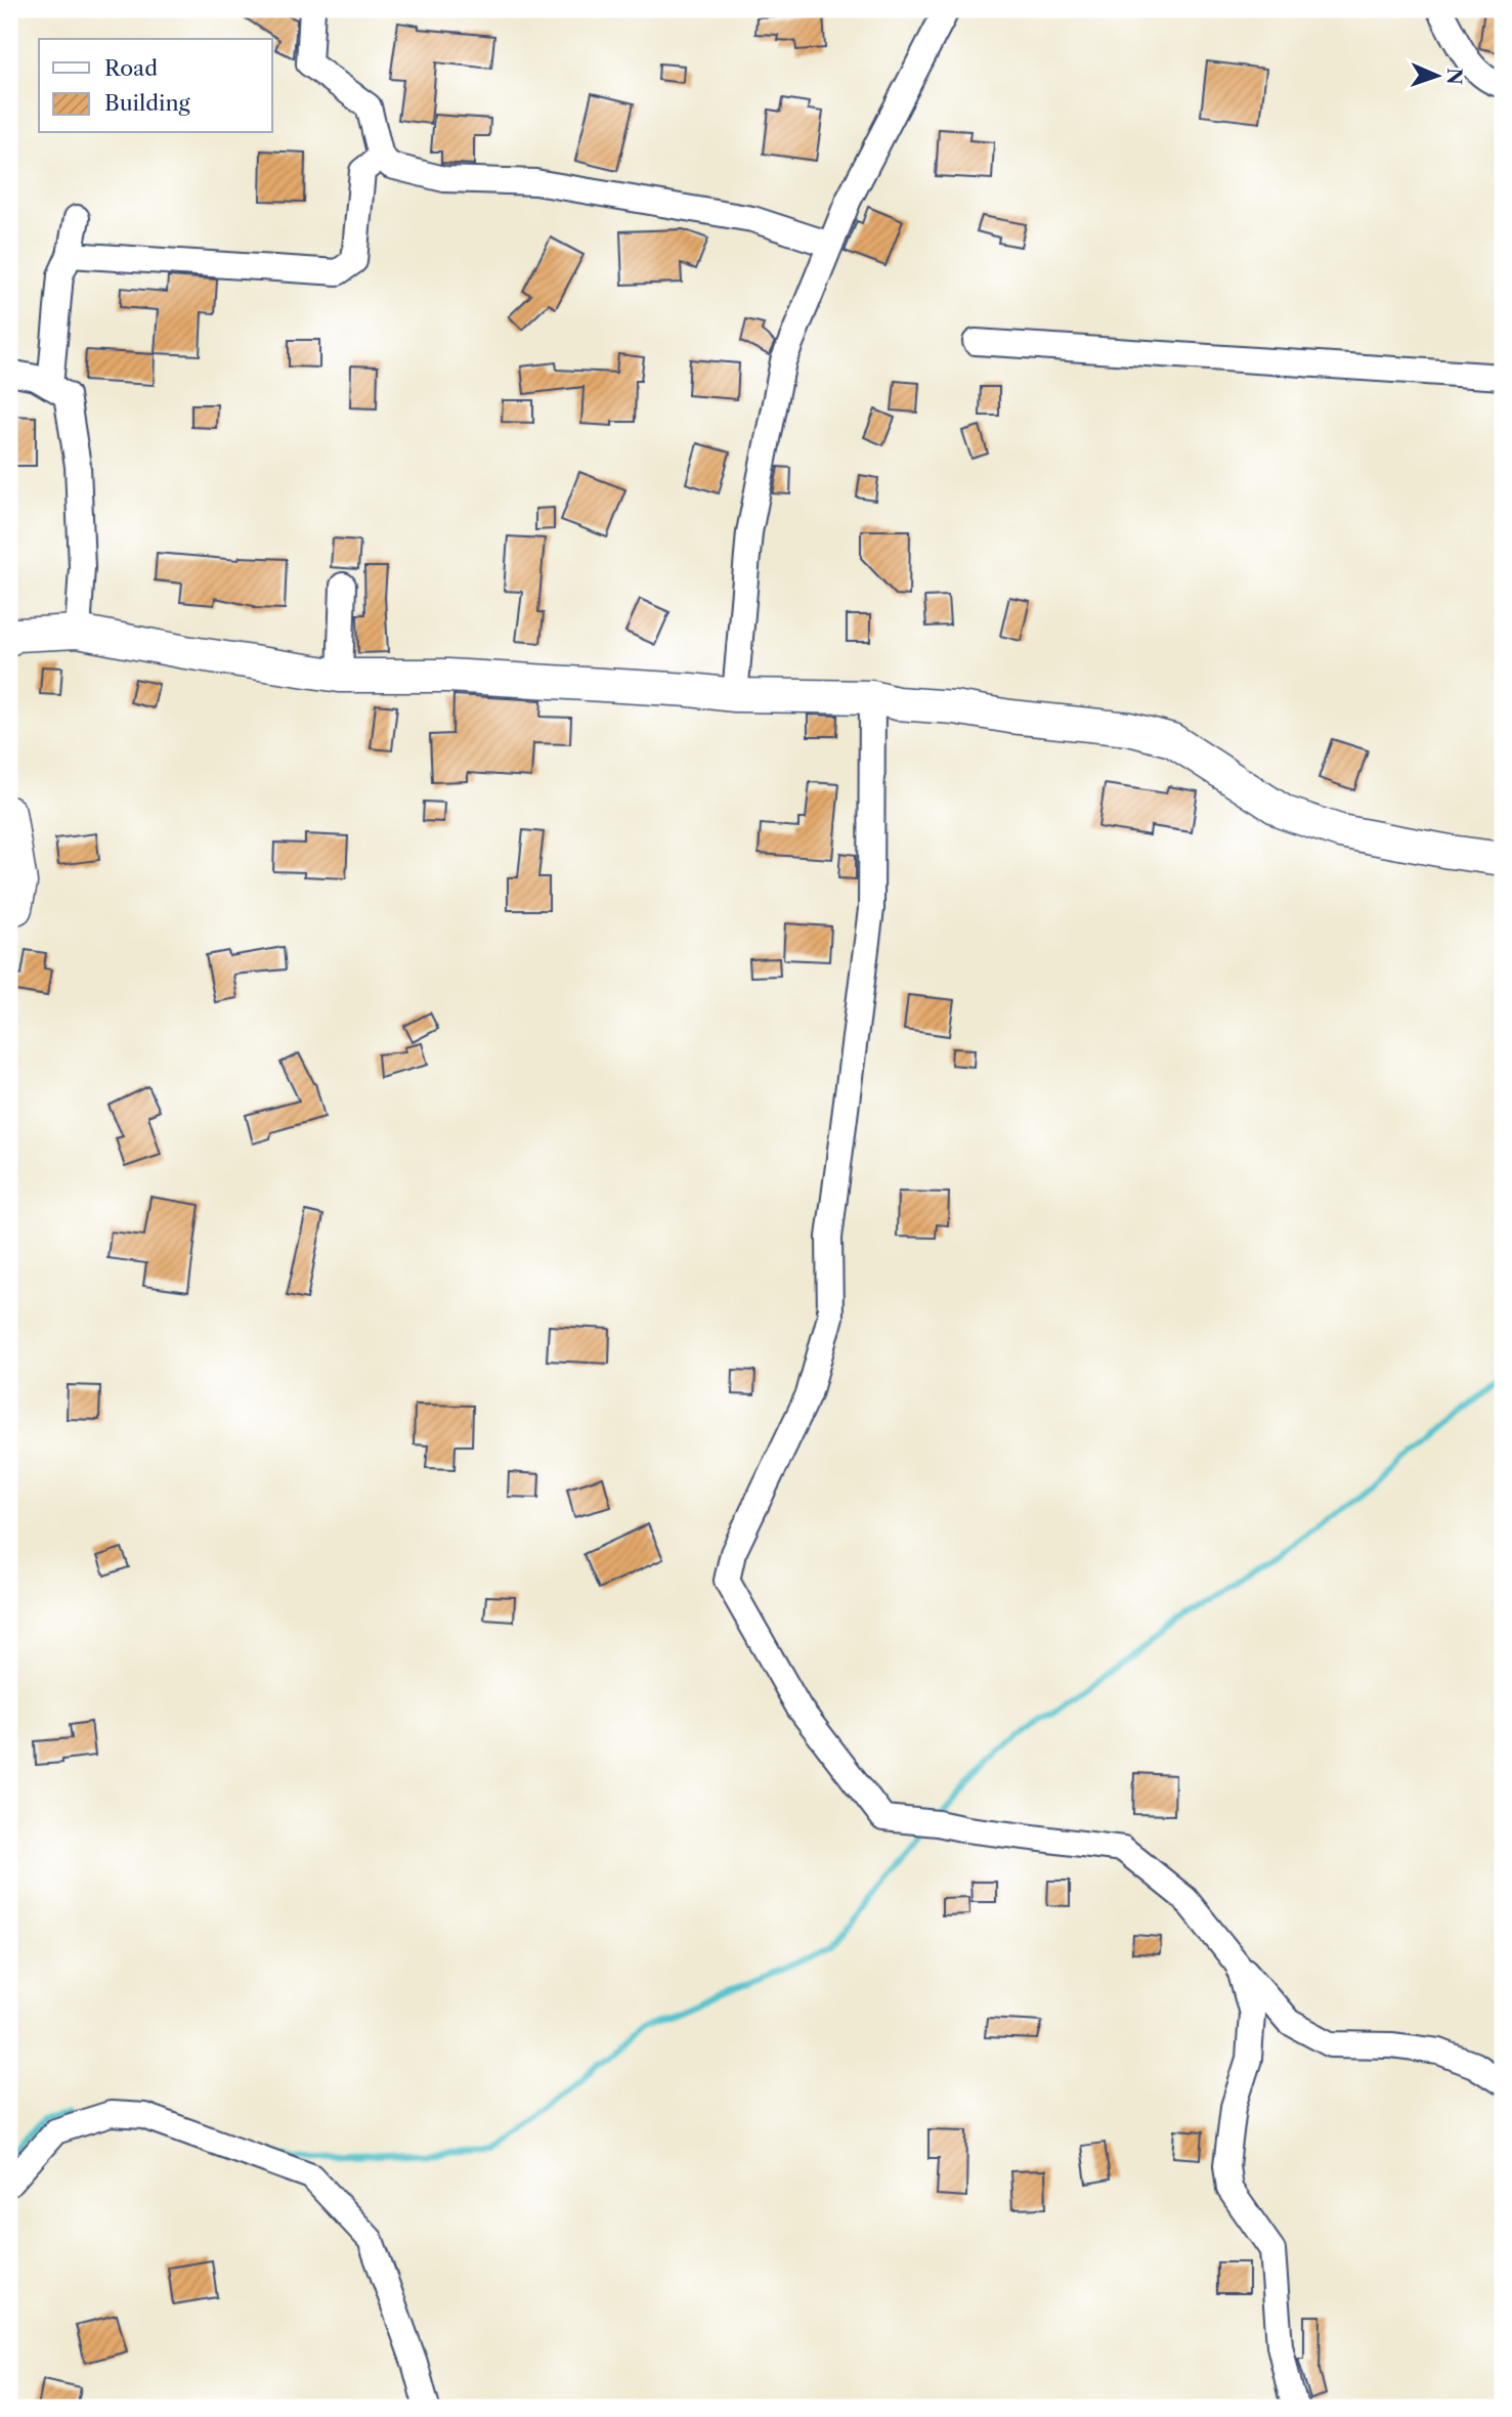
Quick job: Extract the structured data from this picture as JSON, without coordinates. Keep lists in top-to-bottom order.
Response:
{
  "legend": ["Road", "Building"],
  "north": "right"
}
